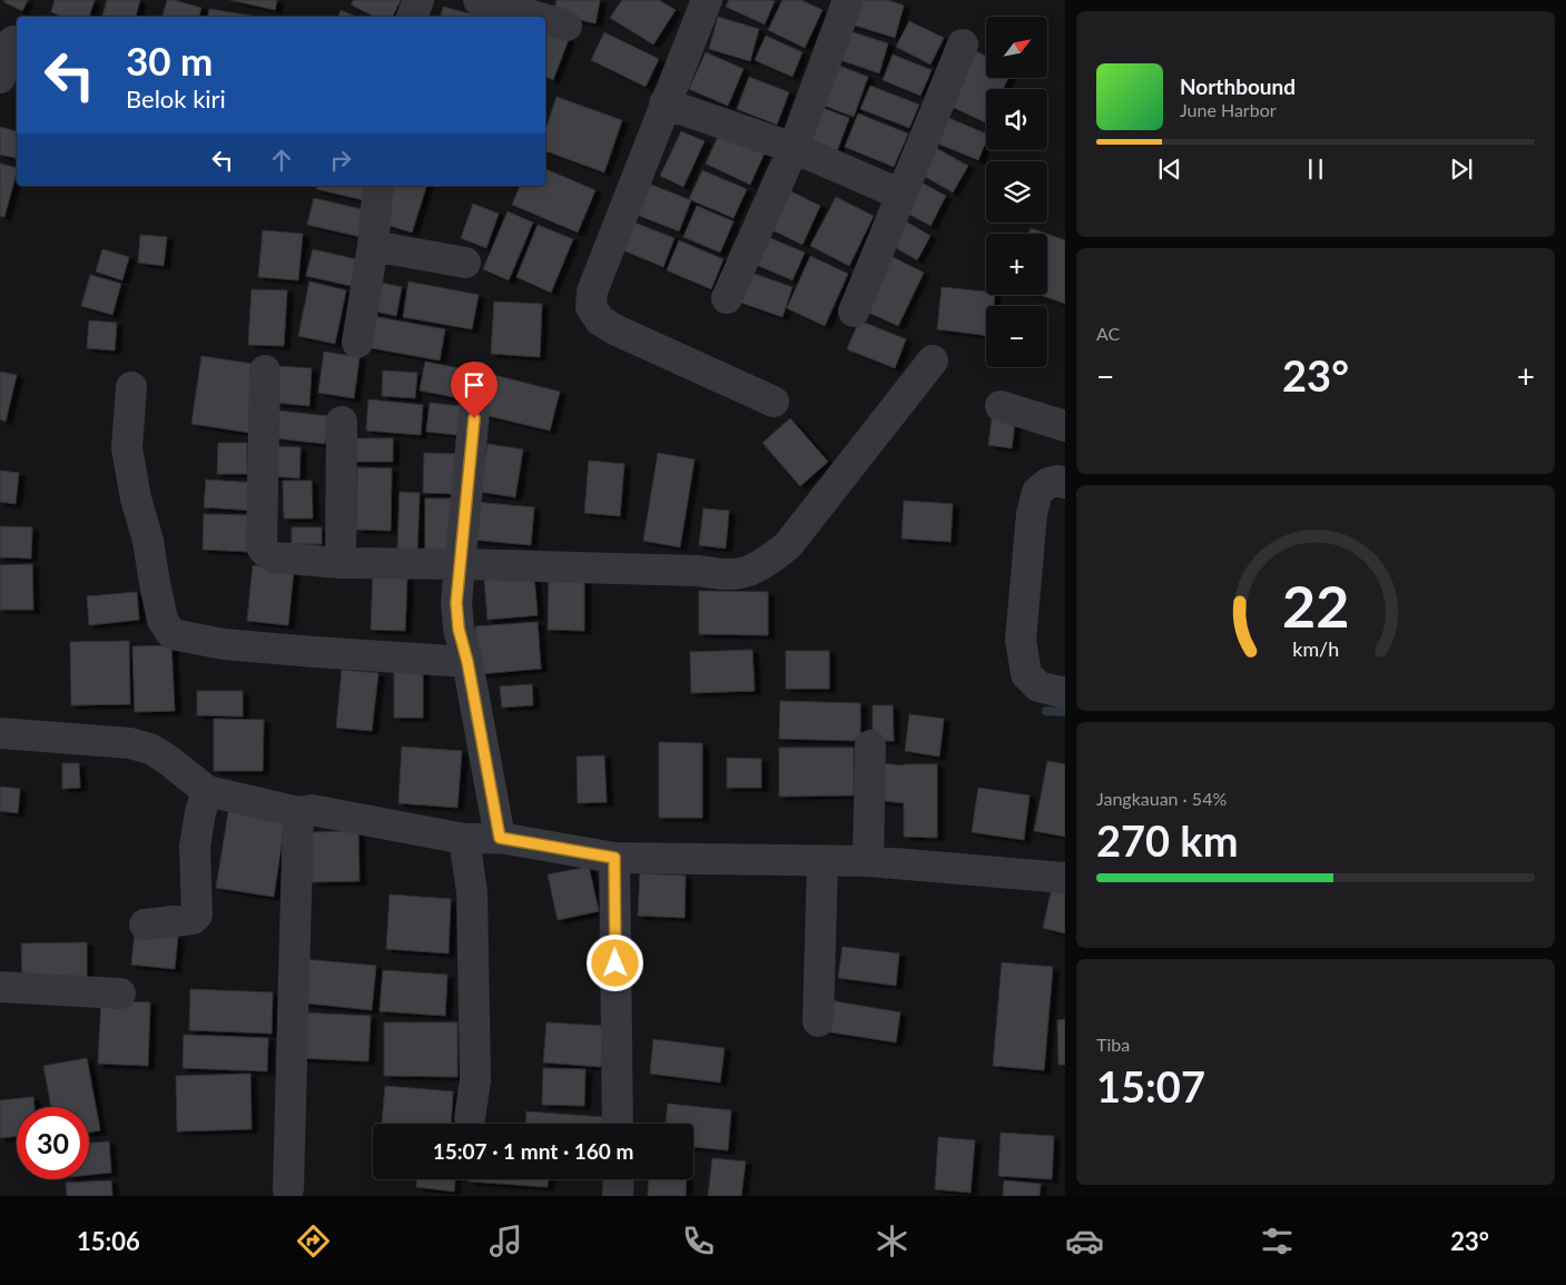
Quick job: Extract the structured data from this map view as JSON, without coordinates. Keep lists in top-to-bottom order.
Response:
{
  "north": "top right",
  "page": {
    "map_buttons": ["+", "−"],
    "turn": ["30 m", "Belok kiri"],
    "song": ["Northbound", "June Harbor"],
    "tile": [
      "AC",
      ["Jangkauan · 54%", "270 km"],
      ["Tiba", "15:07"]
    ],
    "heat": ["−", "23°", "+"],
    "limit": "30",
    "trip": "15:07 · 1 mnt · 160 m",
    "tabs": ["15:06", "23°"],
    "gauge": ["22", "km/h"]
  }
}
